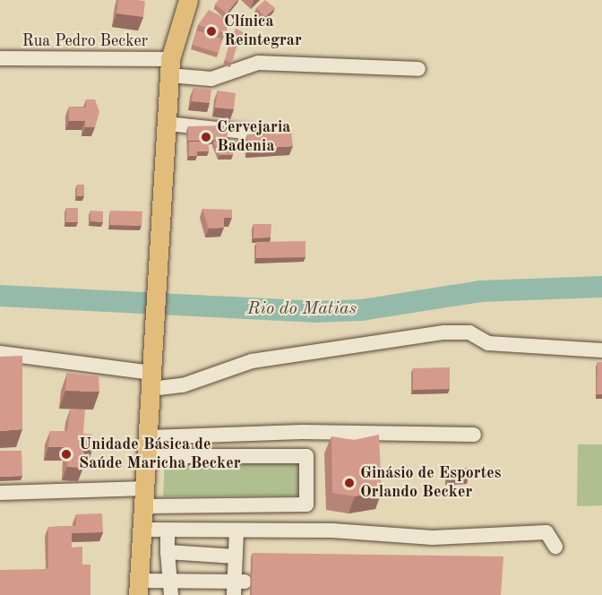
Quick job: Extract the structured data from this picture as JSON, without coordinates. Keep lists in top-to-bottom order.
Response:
{
  "streets": {
    "street": ["Rua Pedro Becker"]
  },
  "water": ["Rio do Matias"],
  "places": [
    "Clínica Reintegrar",
    "Cervejaria Badenia",
    "Unidade Básica de Saúde Maricha Becker",
    "Ginásio de Esportes Orlando Becker"
  ]
}
